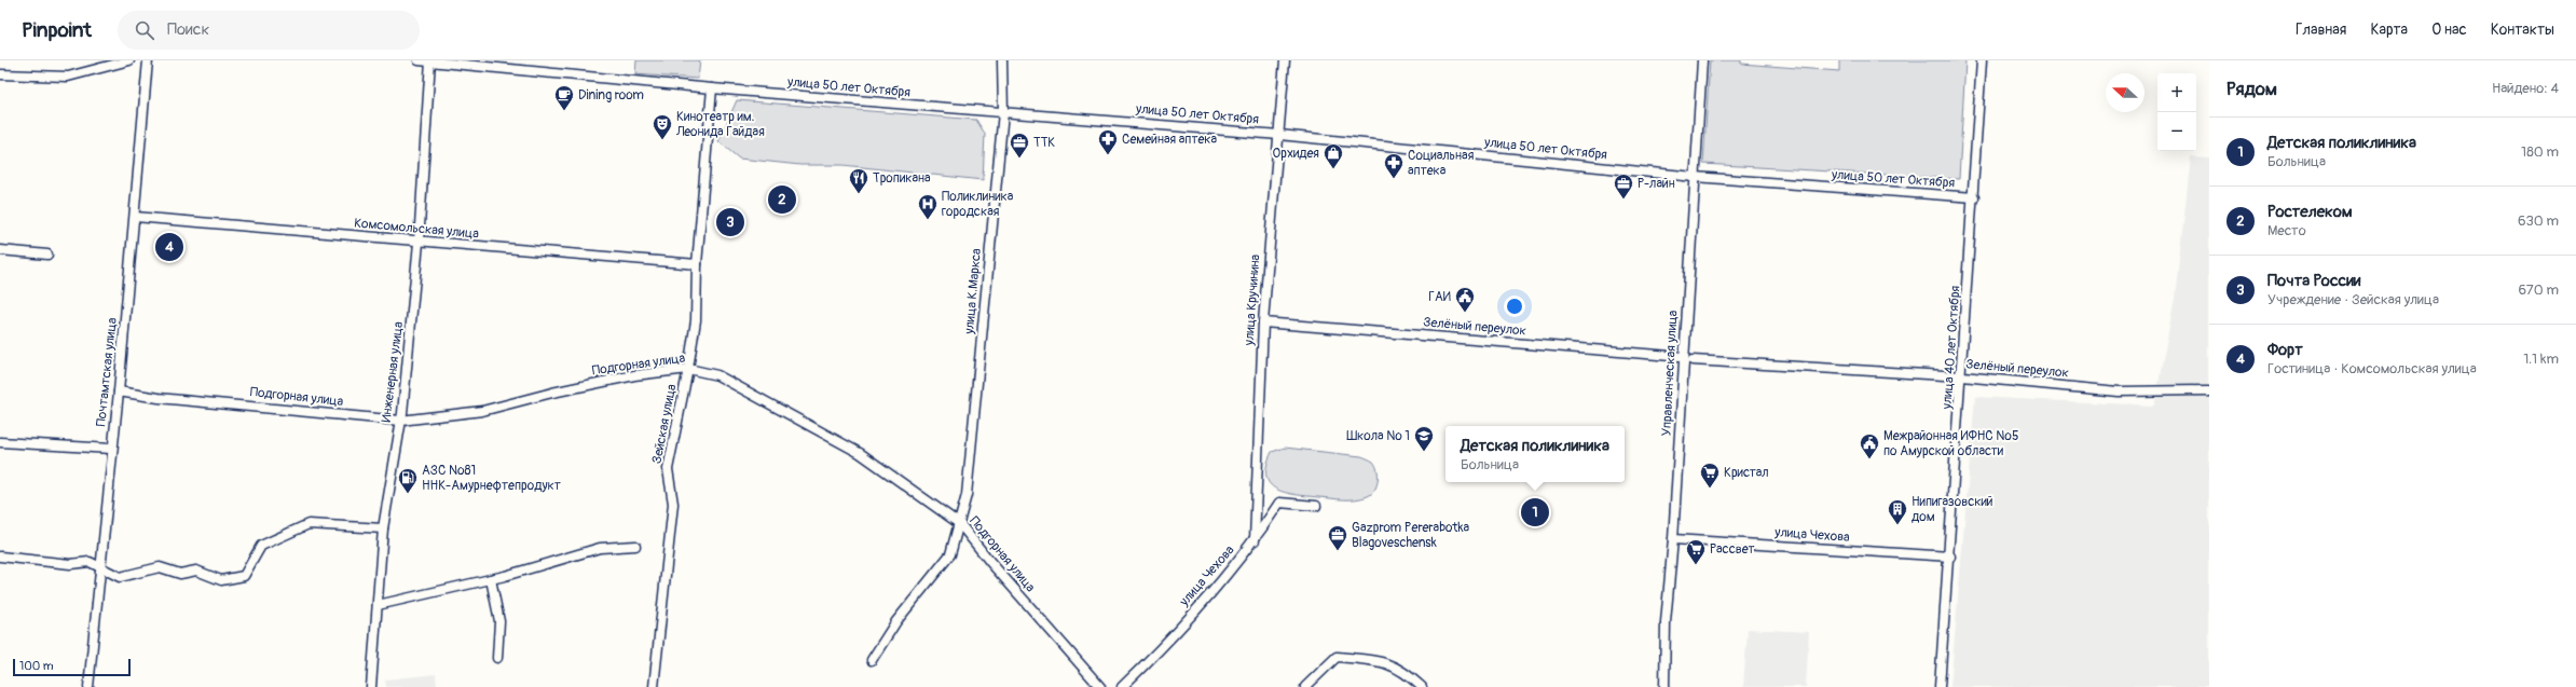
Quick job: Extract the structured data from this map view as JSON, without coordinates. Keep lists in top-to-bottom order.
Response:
{
  "streets": {
    "street": [
      "улица 50 лет Октября",
      "Комсомольская улица",
      "улица К.Маркса",
      "улица Кручинина",
      "Зелёный переулок",
      "улица 40 лет Октября",
      "Подгорная улица",
      "Почтамтская улица",
      "Инженерная улица",
      "Управленческая улица",
      "Зейская улица",
      "улица Чехова"
    ]
  },
  "crossings": [
    ["улица 50 лет Октября", "улица К.Маркса"],
    ["улица 50 лет Октября", "улица Кручинина"],
    ["улица 50 лет Октября", "улица 40 лет Октября"],
    ["улица 50 лет Октября", "Инженерная улица"],
    ["улица 50 лет Октября", "Управленческая улица"],
    ["улица 50 лет Октября", "Зейская улица"],
    ["Комсомольская улица", "Почтамтская улица"],
    ["Комсомольская улица", "Инженерная улица"],
    ["Комсомольская улица", "Зейская улица"],
    ["улица К.Маркса", "Подгорная улица"],
    ["улица Кручинина", "Зелёный переулок"],
    ["улица Кручинина", "улица Чехова"],
    ["Зелёный переулок", "улица 40 лет Октября"],
    ["Зелёный переулок", "Управленческая улица"],
    ["улица 40 лет Октября", "улица Чехова"],
    ["Подгорная улица", "Почтамтская улица"],
    ["Подгорная улица", "Инженерная улица"],
    ["Подгорная улица", "Зейская улица"],
    ["Управленческая улица", "улица Чехова"]
  ],
  "places": {
    "cafe": ["Dining room"],
    "theatre": ["Кинотеатр им. Леонида Гайдая"],
    "pharmacy": ["Семейная аптека", "Социальная аптека"],
    "office": ["ТТК", "Р-лайн", "Gazprom Pererabotka Blagoveschensk"],
    "shop": ["Орхидея"],
    "restaurant": ["Тропикана"],
    "hospital": ["Поликлиника городская"],
    "public building": ["ГАИ", "Межрайонная ИФНС №5 по Амурской области"],
    "school or university": ["Школа № 1"],
    "supermarket": ["Кристал", "Рассвет"],
    "fuel station": ["АЗС №81 ННК-Амурнефтепродукт"],
    "building": ["Нипигазовский дом"]
  },
  "scale_bar": "100 m",
  "north": "left",
  "page": {
    "header": "Pinpoint",
    "search": "Поиск",
    "nav": [
      "Главная",
      "Карта",
      "О нас",
      "Контакты"
    ],
    "heading": ["Рядом", "Найдено: 4"],
    "map_buttons": ["+", "−"],
    "list": [
      {
        "mark": "1",
        "name": "Детская поликлиника",
        "note": "Больница",
        "value": "180 m"
      },
      {
        "mark": "2",
        "name": "Ростелеком",
        "note": "Место",
        "value": "630 m"
      },
      {
        "mark": "3",
        "name": "Почта России",
        "note": "Учреждение · Зейская улица",
        "value": "670 m"
      },
      {
        "mark": "4",
        "name": "Форт",
        "note": "Гостиница · Комсомольская улица",
        "value": "1.1 km"
      }
    ],
    "pins": [
      "2",
      "3",
      "4",
      "1"
    ],
    "popup": ["Детская поликлиника", "Больница"],
    "scale": "100 m"
  }
}
